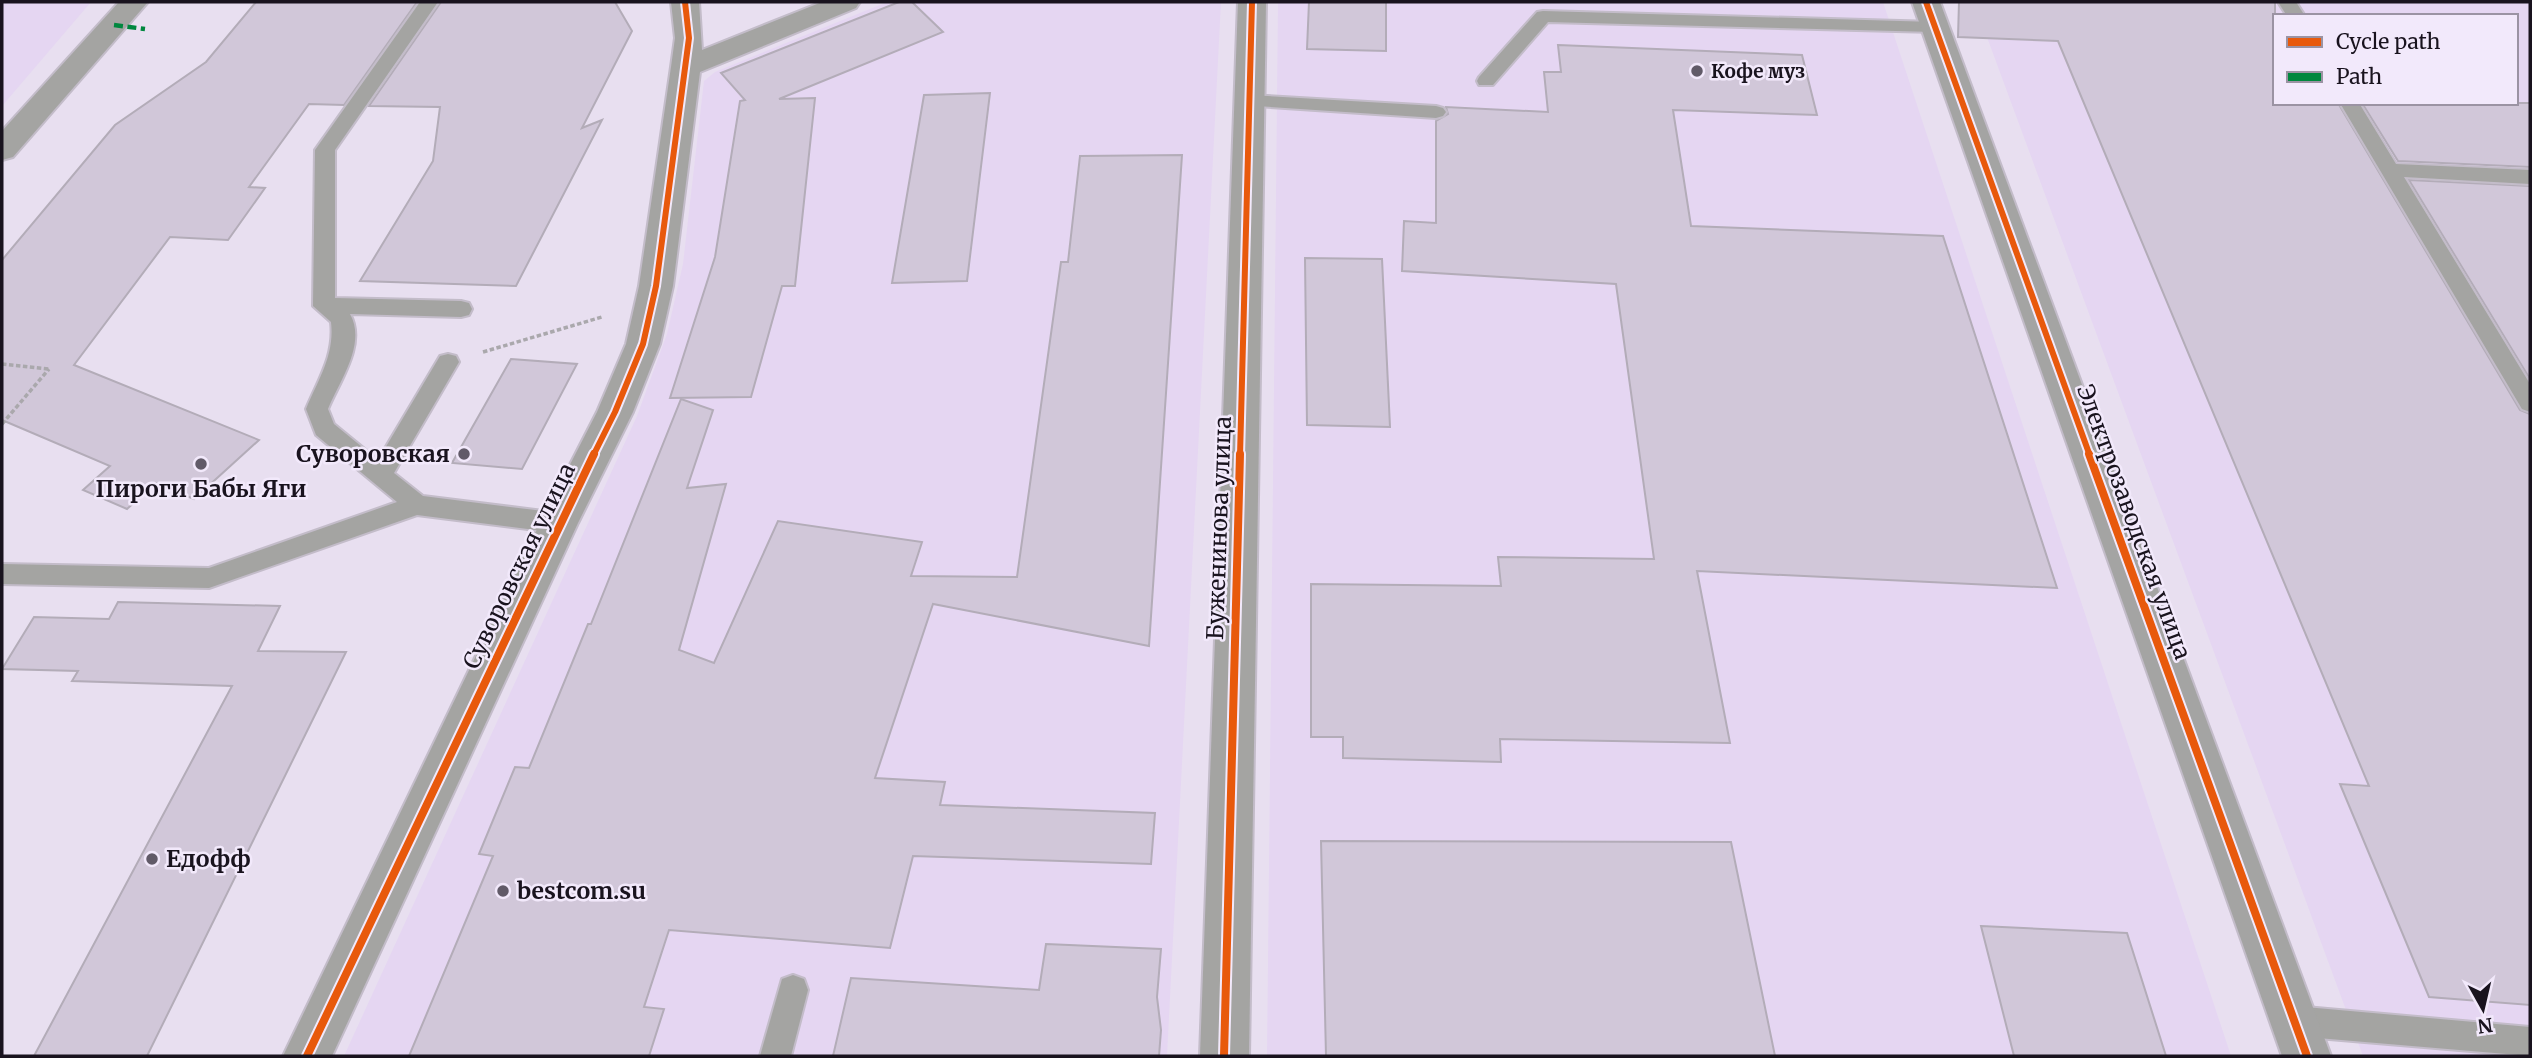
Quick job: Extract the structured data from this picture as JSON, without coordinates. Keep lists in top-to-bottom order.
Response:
{
  "streets": {
    "street": ["Электрозаводская улица", "Буженинова улица", "Суворовская улица"]
  },
  "places": [
    "Кофе муз",
    "Суворовская",
    "Пироги Бабы Яги",
    "Едофф",
    "bestcom.su"
  ],
  "legend": ["Cycle path", "Path"],
  "north": "bottom"
}
